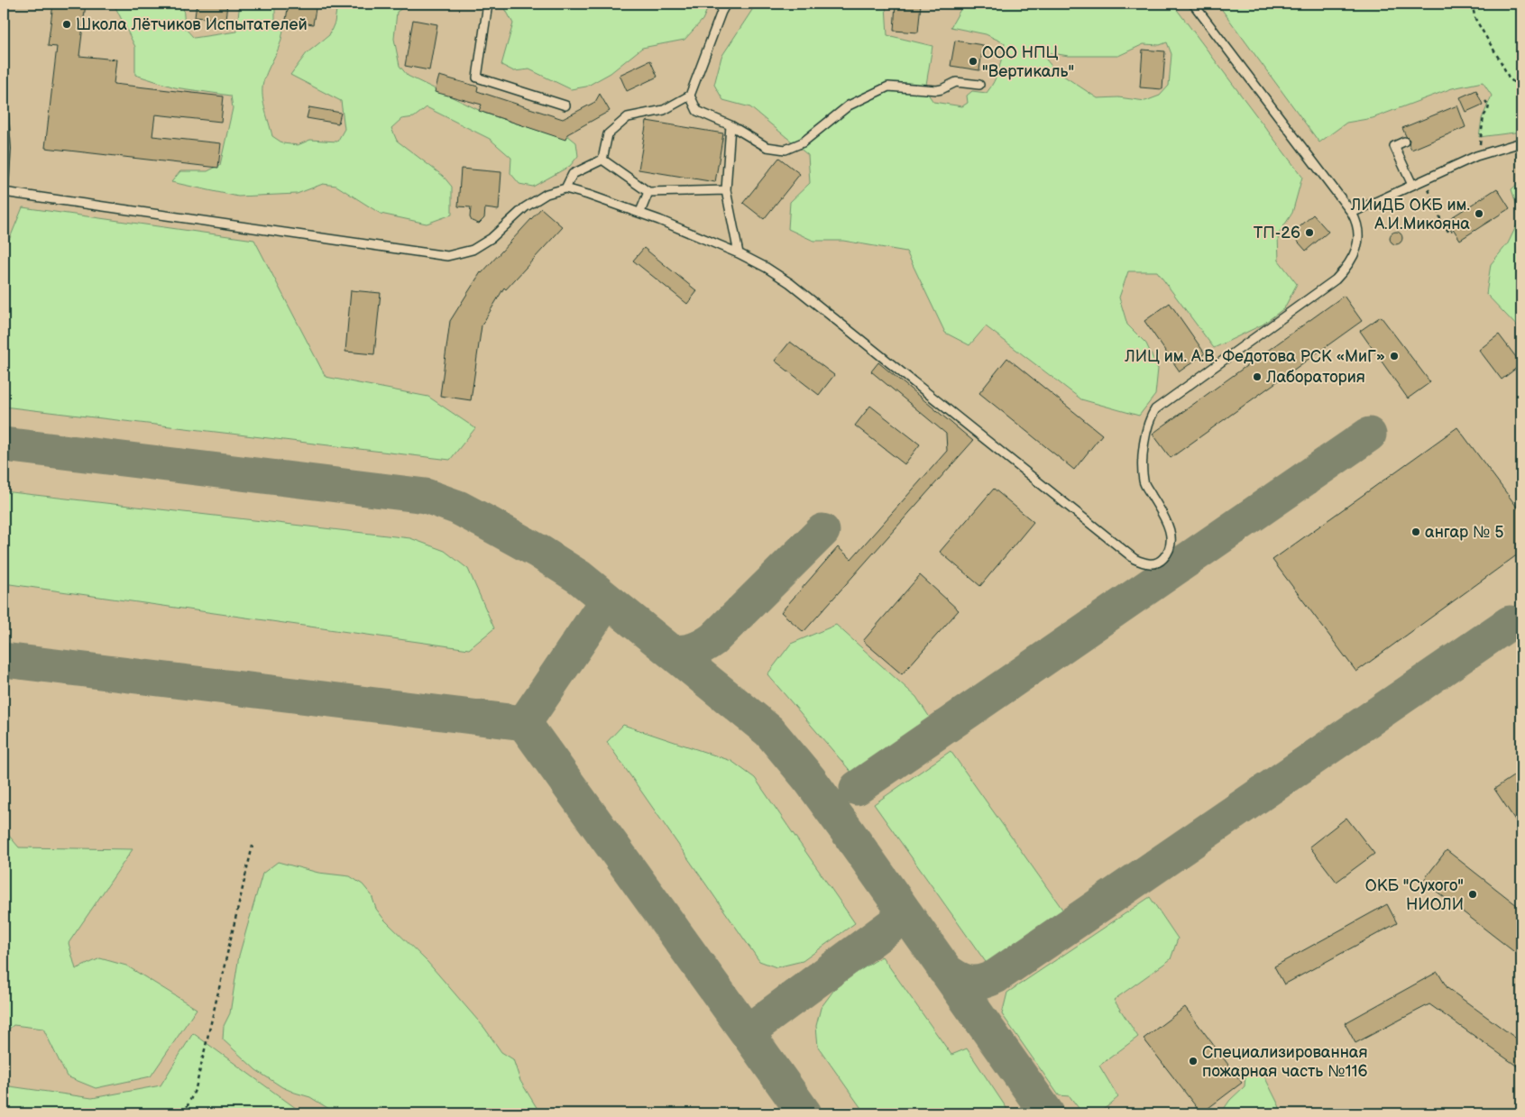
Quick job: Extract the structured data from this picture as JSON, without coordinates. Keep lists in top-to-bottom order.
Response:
{
  "places": [
    "Школа Лётчиков Испытателей",
    "ООО НПЦ \"Вертикаль\"",
    "ЛИиДБ ОКБ им. А.И.Микояна",
    "ТП-26",
    "ЛИЦ им. А.В. Федотова РСК «МиГ»",
    "Лаборатория",
    "ангар № 5",
    "ОКБ \"Сухого\" НИОЛИ",
    "Специализированная пожарная часть №116"
  ]
}
